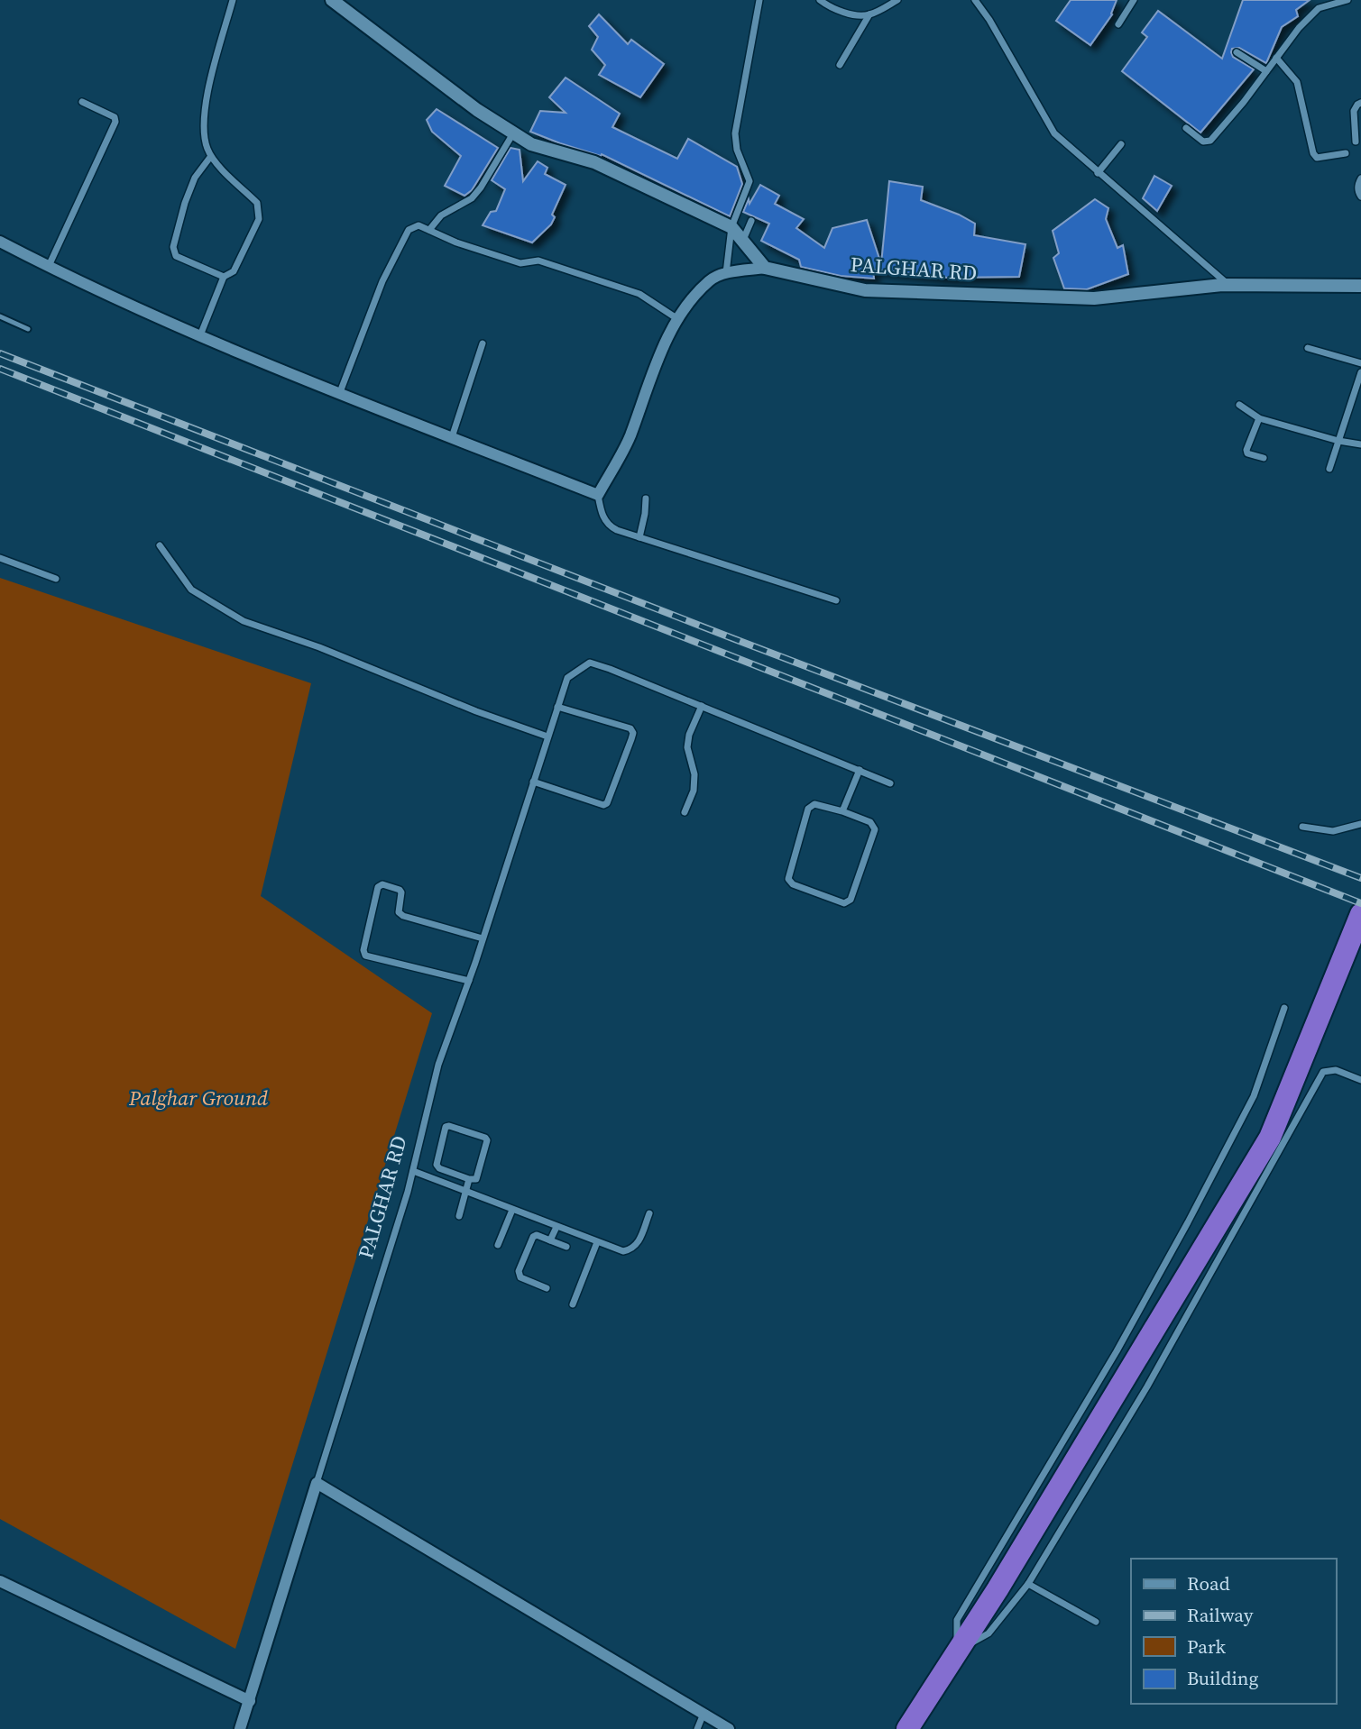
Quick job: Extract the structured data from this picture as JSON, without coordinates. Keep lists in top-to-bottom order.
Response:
{
  "streets": {
    "main road": ["PALGHAR RD"]
  },
  "parks": ["Palghar Ground"],
  "legend": [
    "Road",
    "Railway",
    "Park",
    "Building"
  ]
}
